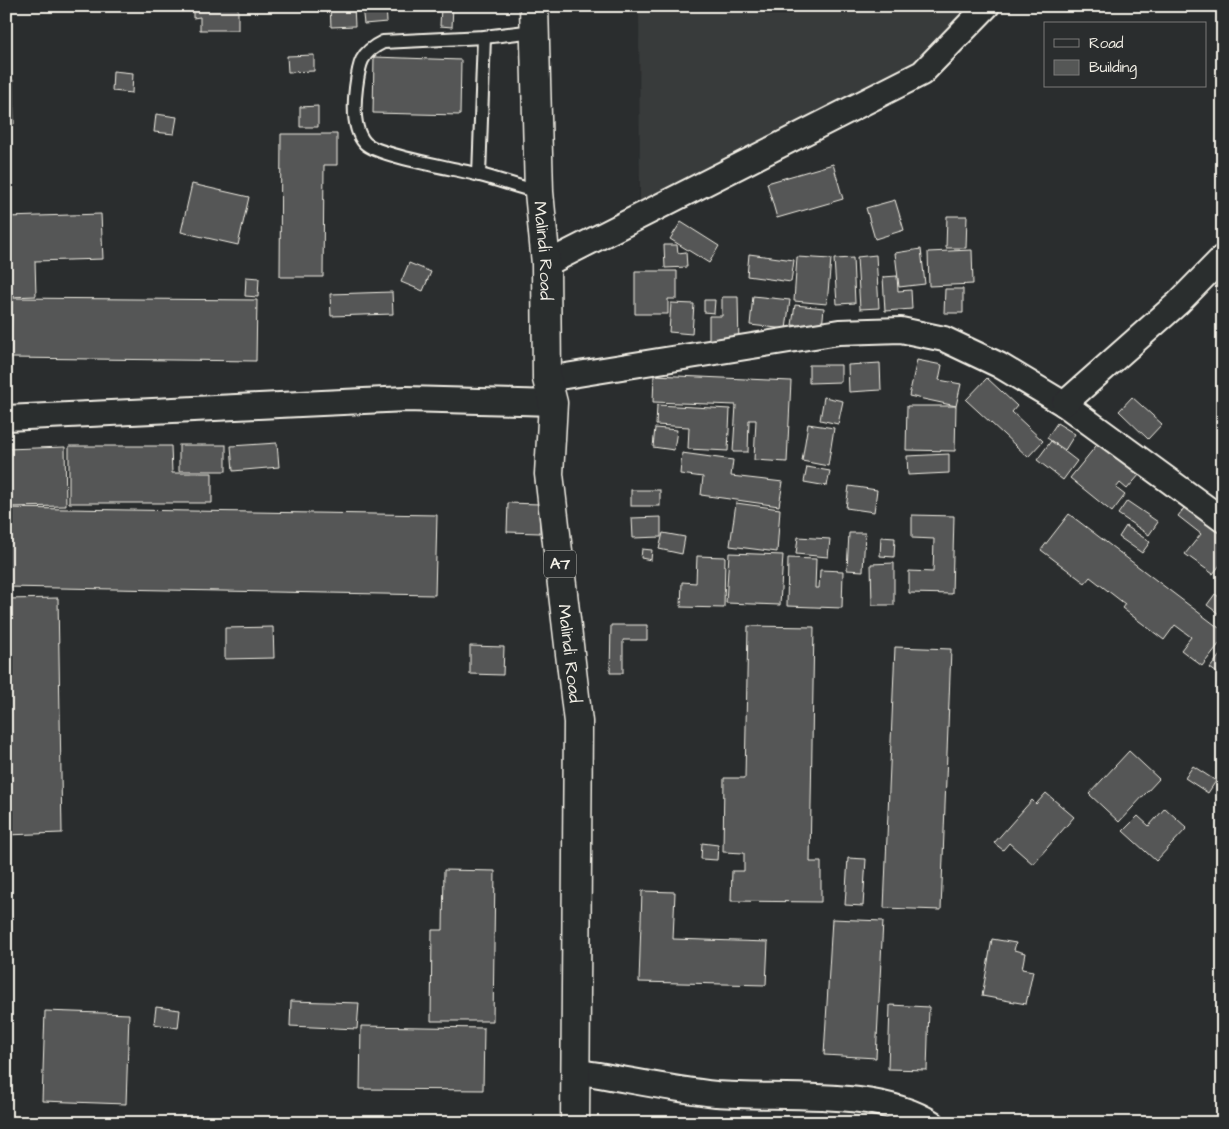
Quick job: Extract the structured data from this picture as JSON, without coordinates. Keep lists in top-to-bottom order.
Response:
{
  "streets": {
    "highway": ["Malindi Road", "A7"]
  },
  "legend": ["Road", "Building"]
}
